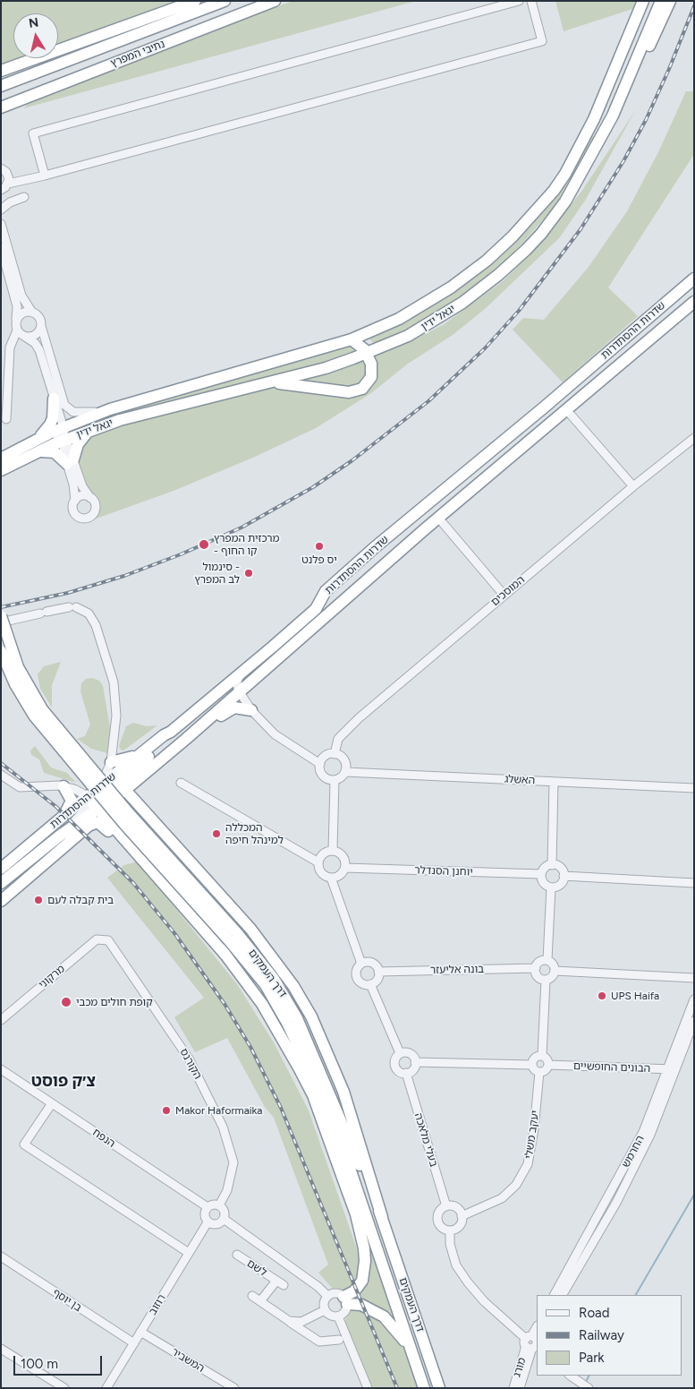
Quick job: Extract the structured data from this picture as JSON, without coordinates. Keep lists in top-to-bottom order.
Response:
{
  "streets": {
    "highway": [
      "נתיבי המפרץ",
      "יגאל ידין",
      "שדרות ההסתדרות",
      "דרך העמקים"
    ],
    "street": [
      "המוסכים",
      "האשלג",
      "יוחנן הסנדלר",
      "בונה אליעזר",
      "מרקוני",
      "הקורנס",
      "הבונים החופשיים",
      "יעקב משלי",
      "הנפח",
      "בעלי מלאכה",
      "החרמש",
      "לשם",
      "בן יוסף",
      "רוזוב",
      "המשביר",
      "מורג"
    ]
  },
  "crossings": [
    ["המוסכים", "האשלג"],
    ["מרקוני", "הקורנס"],
    ["הקורנס", "הנפח"],
    ["הקורנס", "רוזוב"],
    ["הבונים החופשיים", "יעקב משלי"],
    ["הבונים החופשיים", "החרמש"],
    ["יעקב משלי", "בעלי מלאכה"],
    ["הנפח", "רוזוב"],
    ["בן יוסף", "רוזוב"],
    ["רוזוב", "המשביר"]
  ],
  "districts": ["צ׳ק פוסט"],
  "places": [
    "מרכזית המפרץ - קו החוף",
    "יס פלנט",
    "סינמול - לב המפרץ",
    "המכללה למינהל חיפה",
    "בית קבלה לעם",
    "UPS Haifa",
    "קופת חולים מכבי",
    "Makor Haformaika"
  ],
  "legend": ["Road", "Railway", "Park"],
  "scale_bar": "100 m",
  "north": "top"
}
